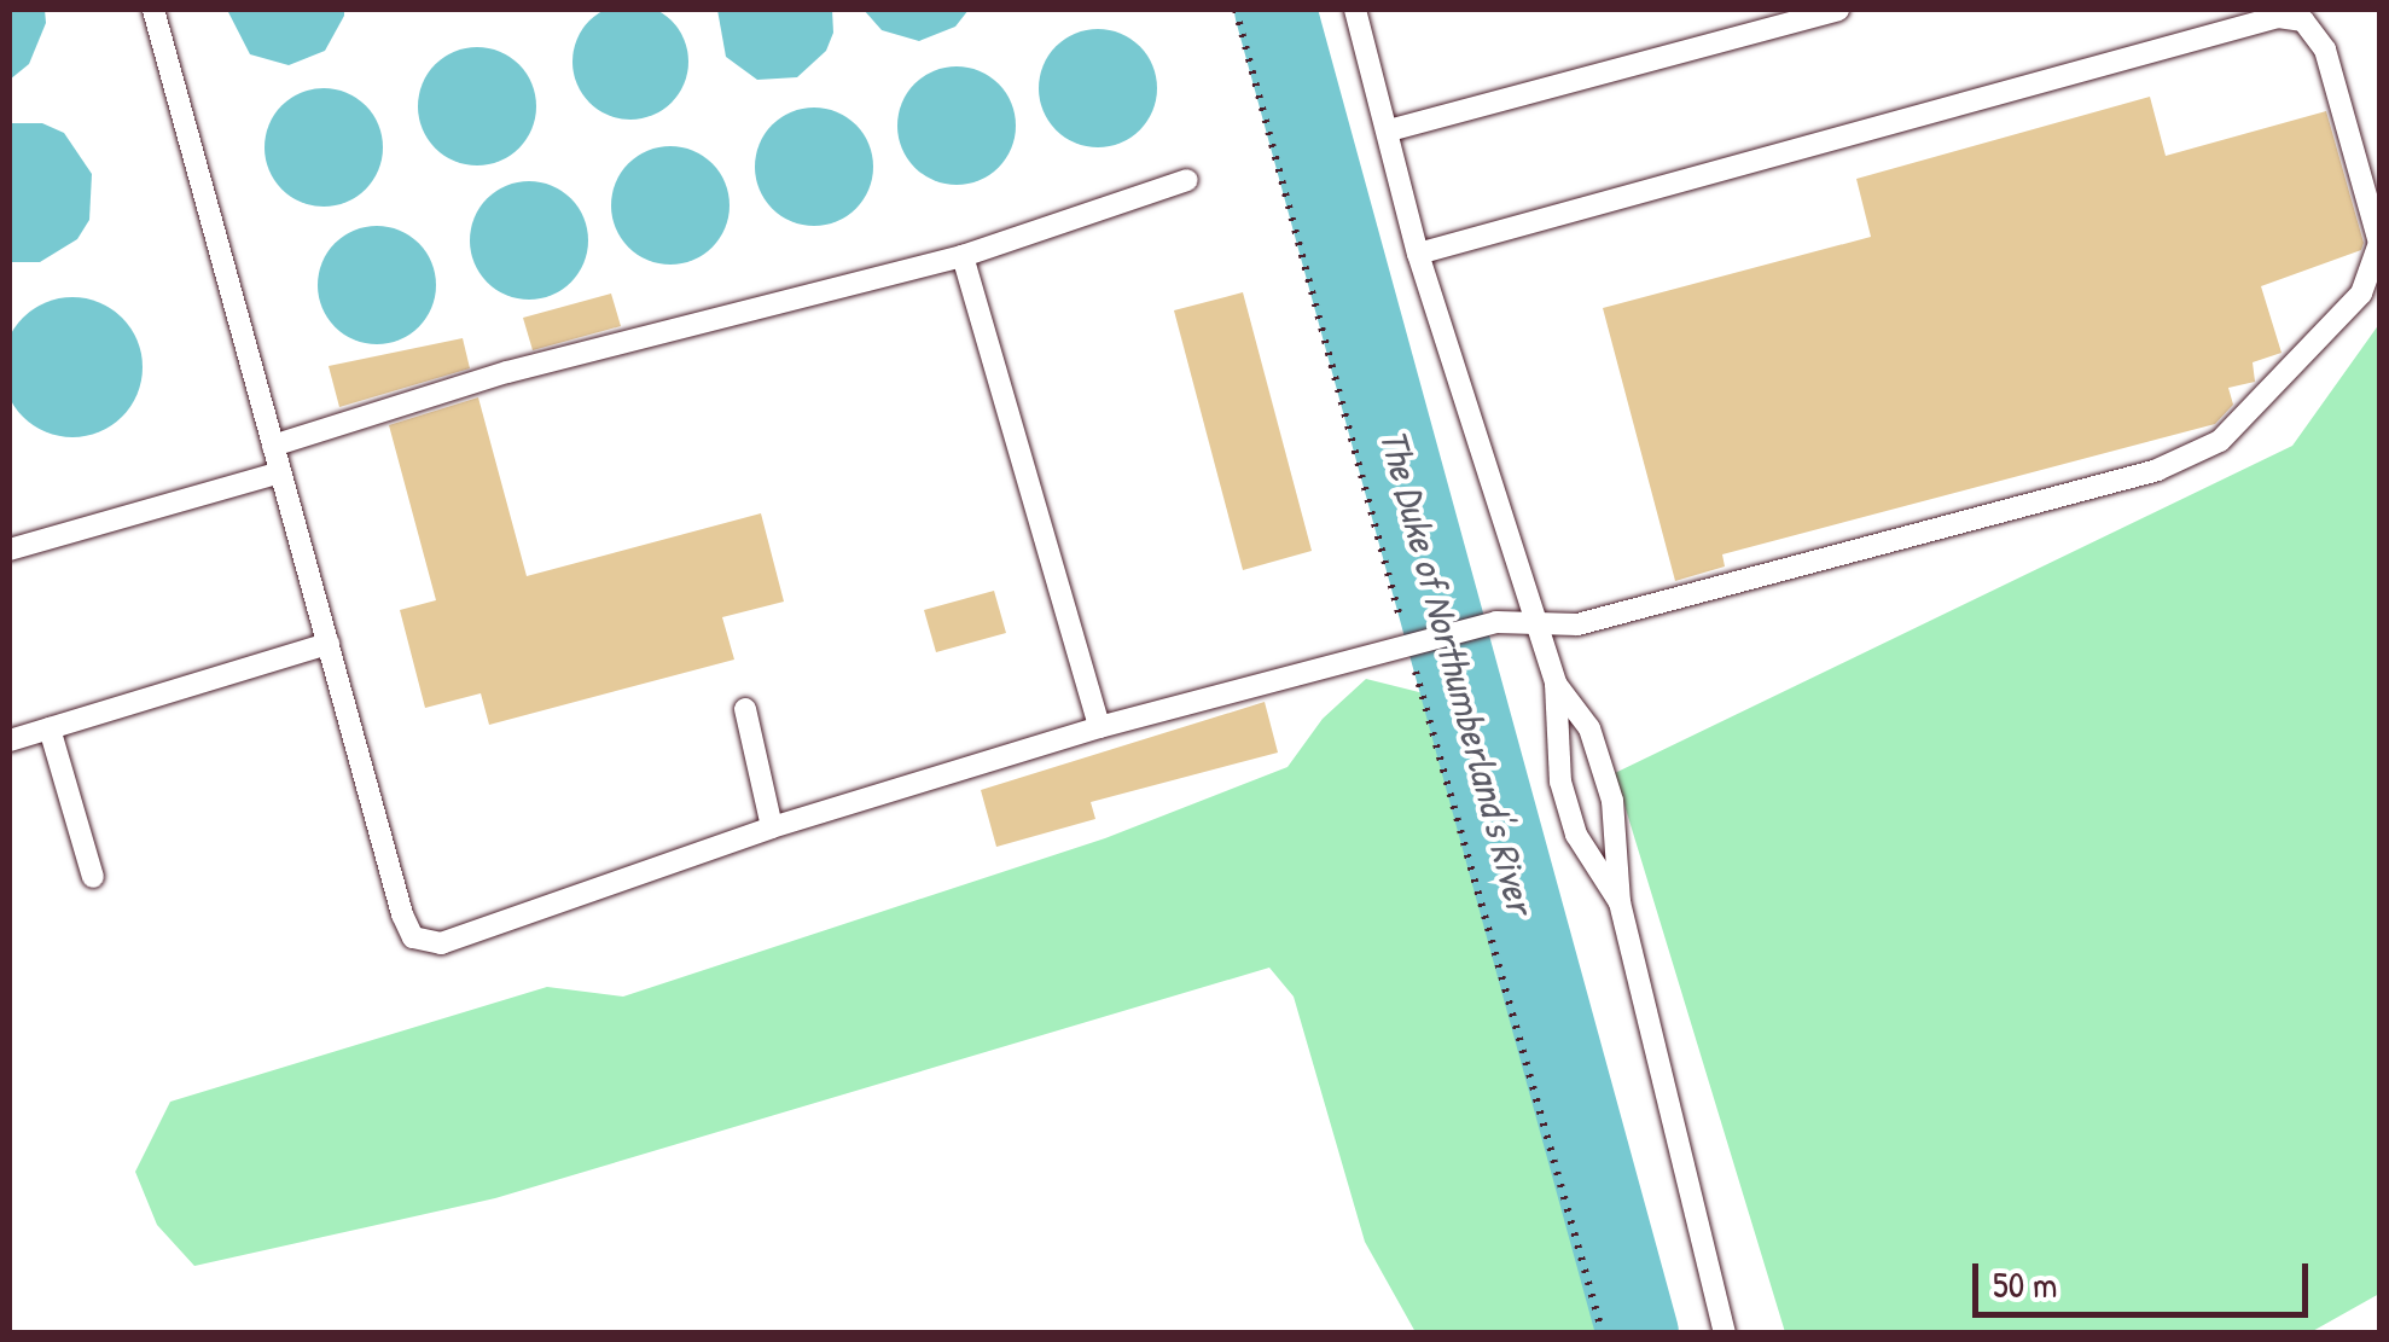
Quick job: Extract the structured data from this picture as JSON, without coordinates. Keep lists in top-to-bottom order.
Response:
{
  "water": ["The Duke of Northumberland's River"],
  "scale_bar": "50 m"
}
